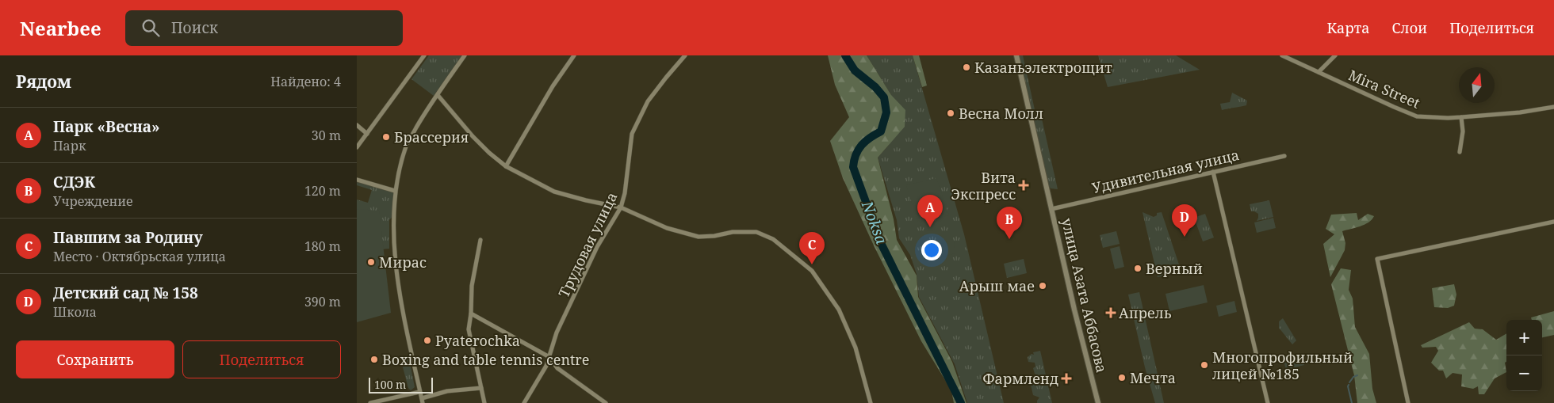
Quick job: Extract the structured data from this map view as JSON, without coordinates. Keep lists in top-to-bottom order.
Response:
{
  "streets": {
    "street": [
      "Mira Street",
      "Удивительная улица",
      "Трудовая улица",
      "улица Азата Аббасова"
    ]
  },
  "crossings": [
    ["Удивительная улица", "улица Азата Аббасова"]
  ],
  "water": ["Noksa"],
  "places": {
    "other": [
      "Казаньэлектрощит",
      "Весна Молл",
      "Брассерия",
      "Мирас",
      "Верный",
      "Арыш мае",
      "Pyaterochka",
      "Boxing and table tennis centre",
      "Многопрофильный лицей №185",
      "Мечта"
    ],
    "health": ["Вита Экспресс", "Апрель", "Фармленд"]
  },
  "scale_bar": "100 m",
  "north": "top",
  "page": {
    "header": "Nearbee",
    "search": "Поиск",
    "nav": ["Карта", "Слои", "Поделиться"],
    "heading": ["Рядом", "Найдено: 4"],
    "list": [
      {
        "mark": "A",
        "name": "Парк «Весна»",
        "note": "Парк",
        "value": "30 m"
      },
      {
        "mark": "B",
        "name": "СДЭК",
        "note": "Учреждение",
        "value": "120 m"
      },
      {
        "mark": "C",
        "name": "Павшим за Родину",
        "note": "Место · Октябрьская улица",
        "value": "180 m"
      },
      {
        "mark": "D",
        "name": "Детский сад № 158",
        "note": "Школа",
        "value": "390 m"
      }
    ],
    "pins": [
      "A",
      "D",
      "B",
      "C"
    ],
    "map_buttons": ["+", "−"],
    "buttons": ["Сохранить", "Поделиться"],
    "scale": "100 m"
  }
}
